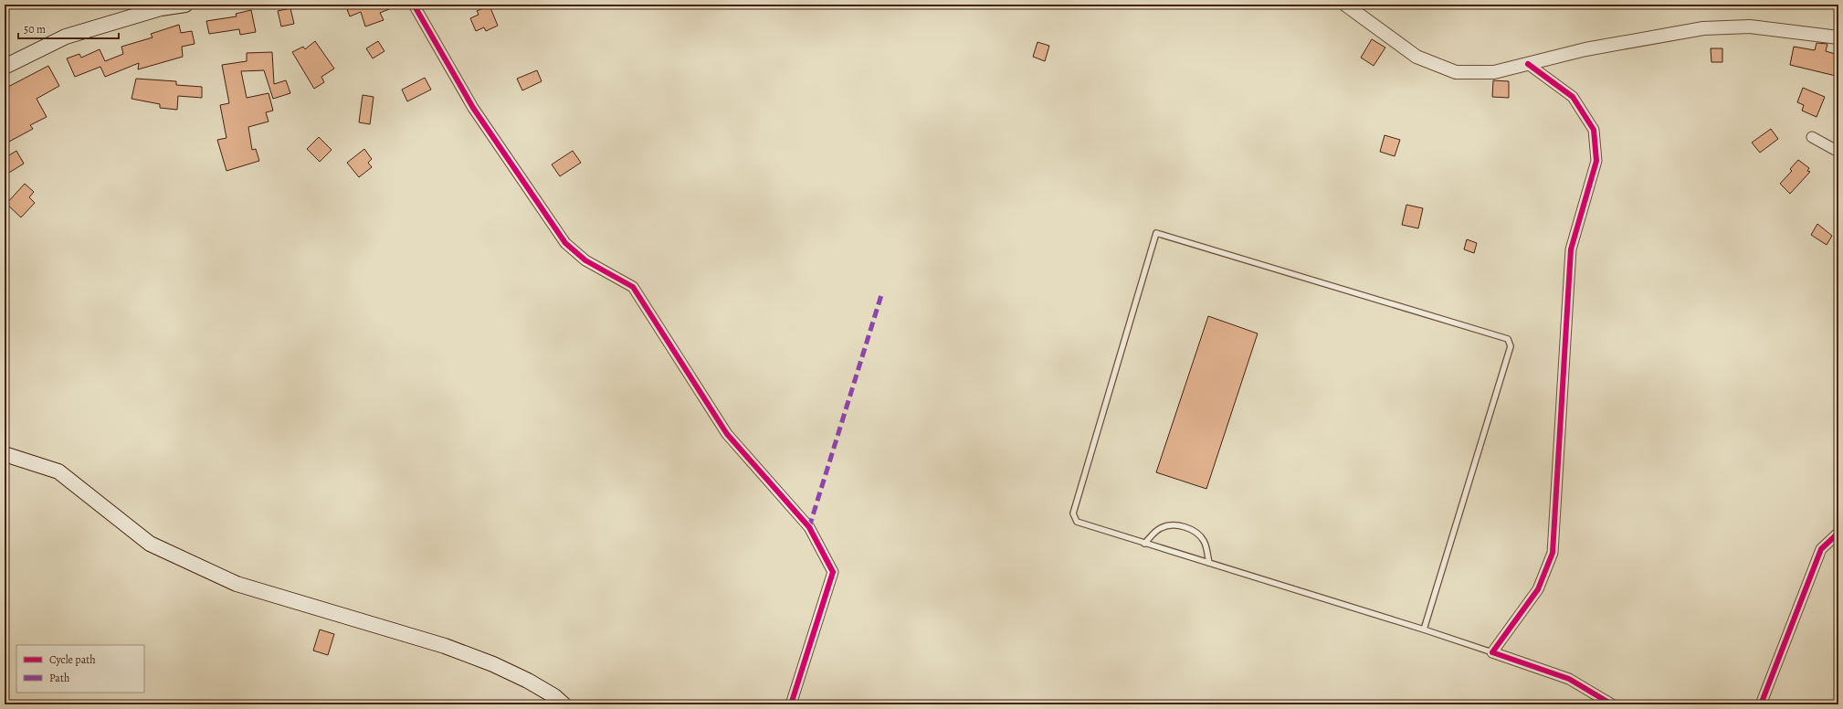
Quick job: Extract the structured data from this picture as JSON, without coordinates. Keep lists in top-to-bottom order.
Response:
{
  "legend": ["Cycle path", "Path"],
  "scale_bar": "50 m"
}
